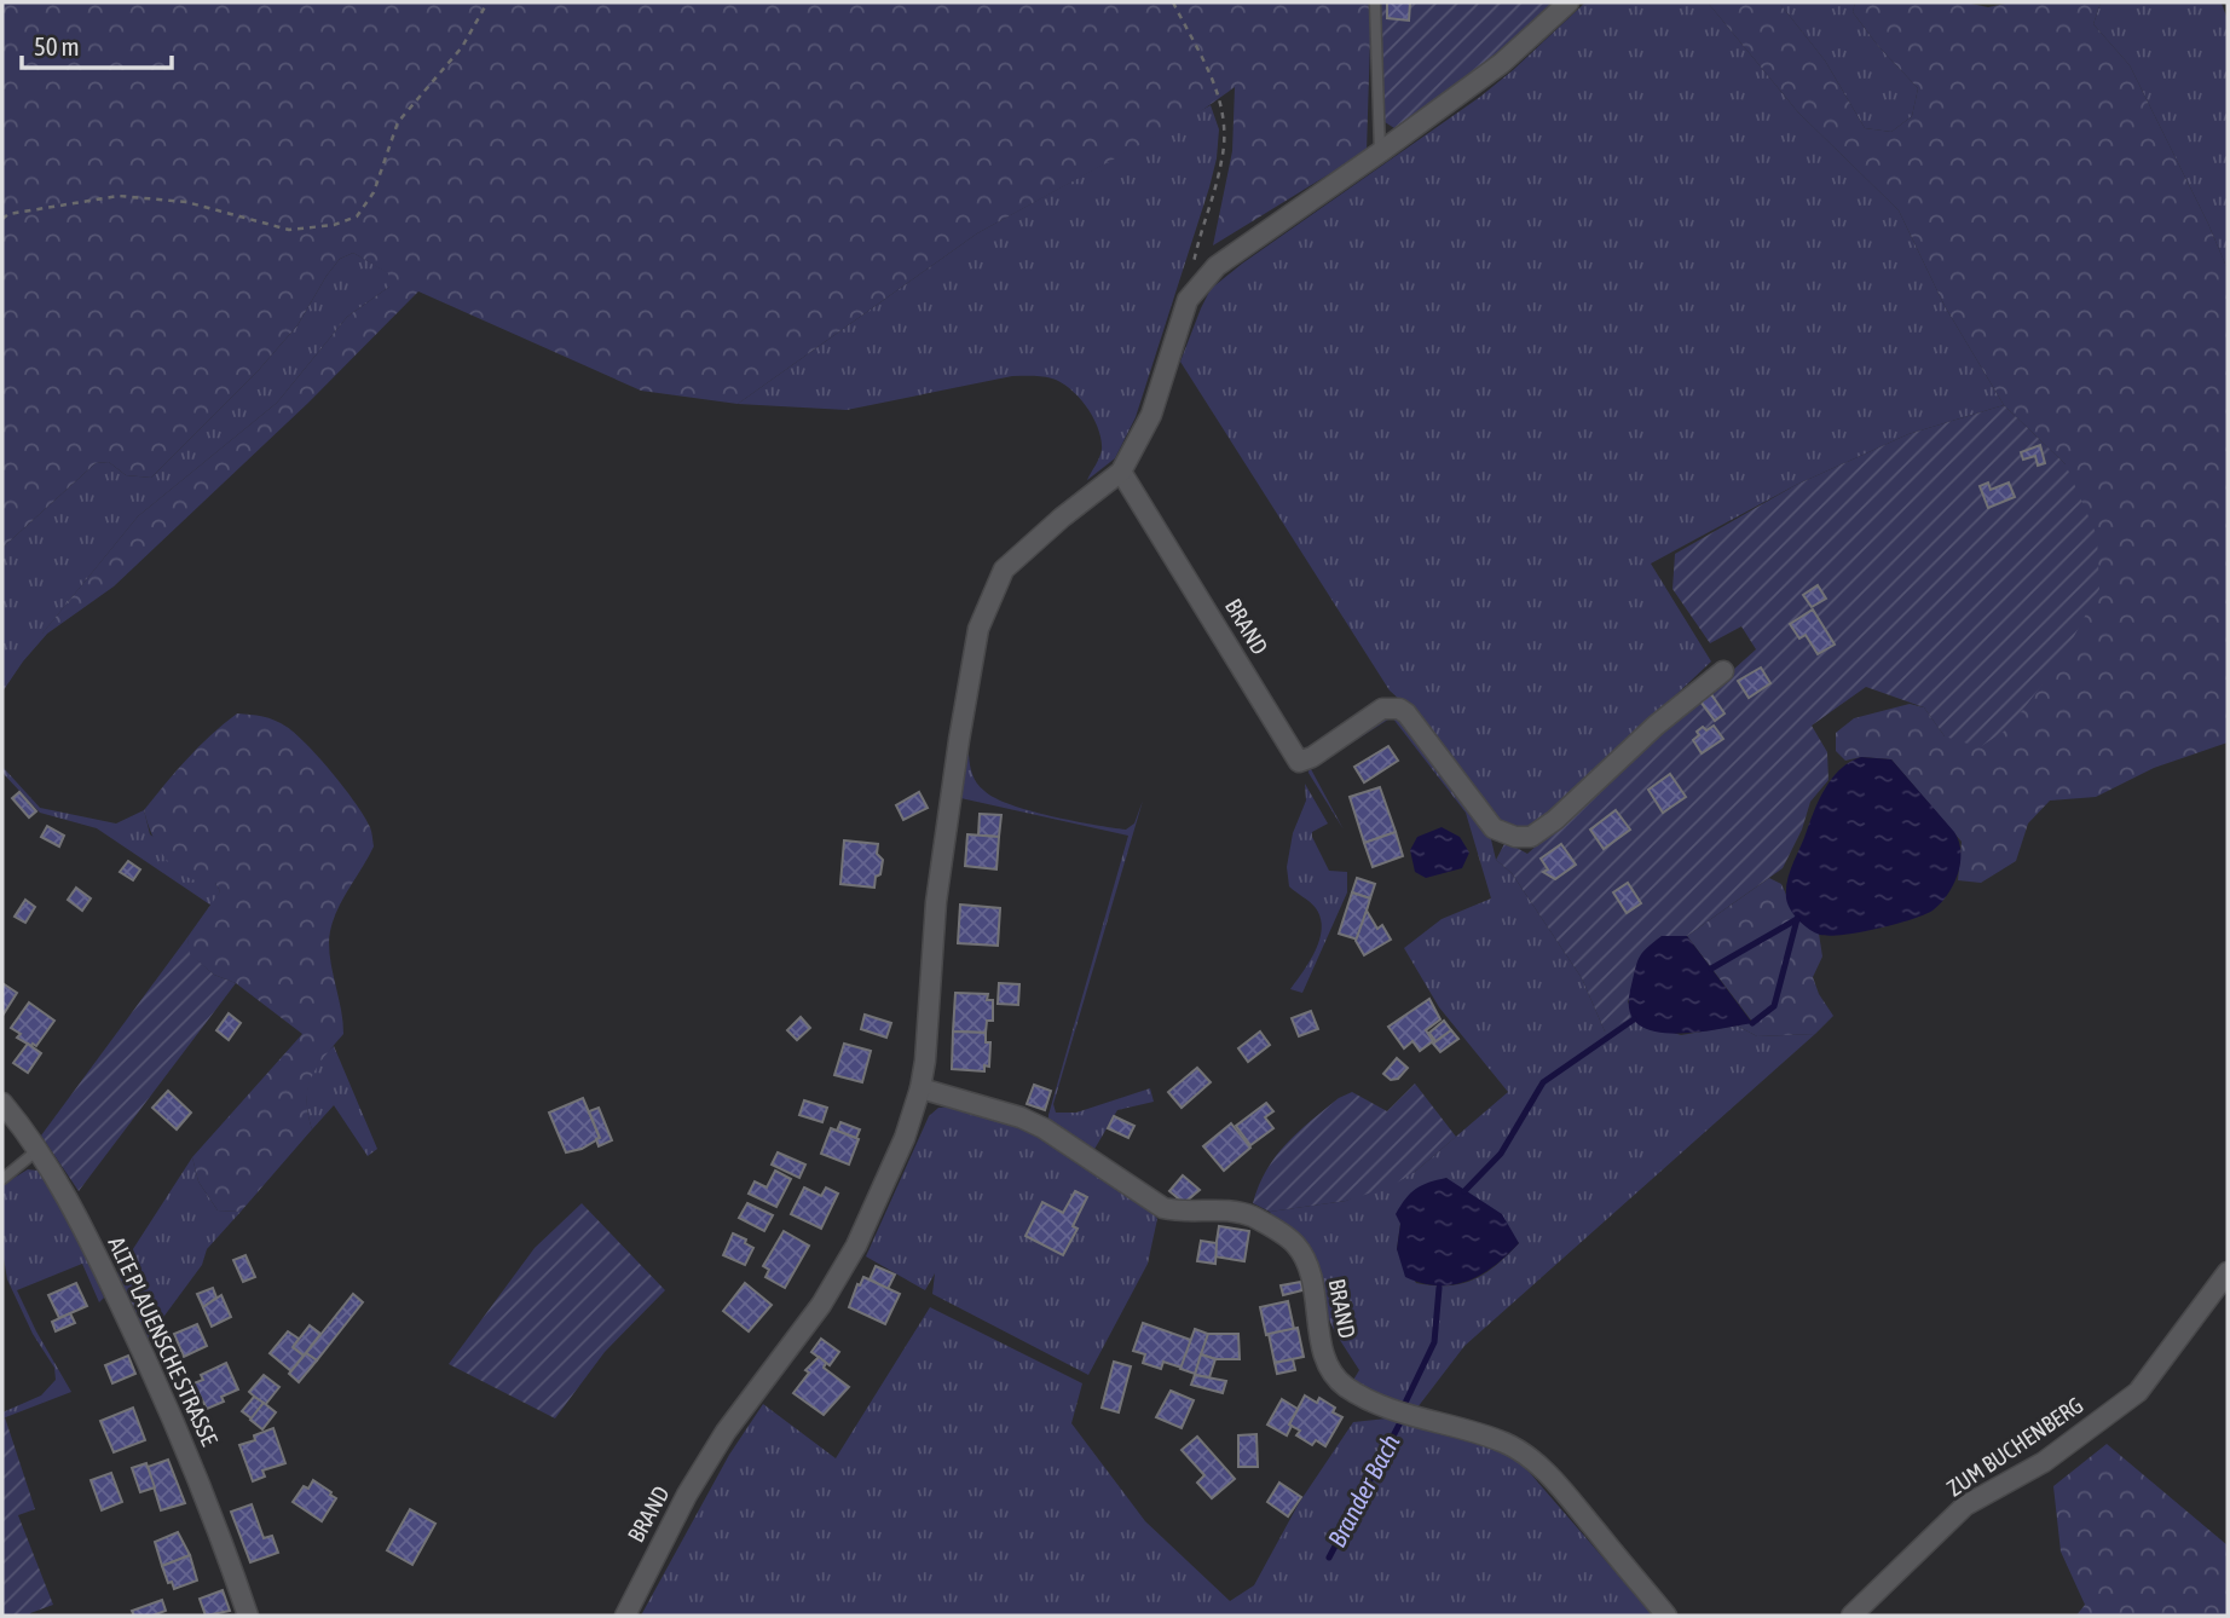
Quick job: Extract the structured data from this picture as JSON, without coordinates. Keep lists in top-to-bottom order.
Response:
{
  "streets": {
    "street": ["BRAND", "ALTE PLAUENSCHE STRASSE", "ZUM BUCHENBERG"]
  },
  "water": ["Brander Bach"],
  "scale_bar": "50 m"
}
